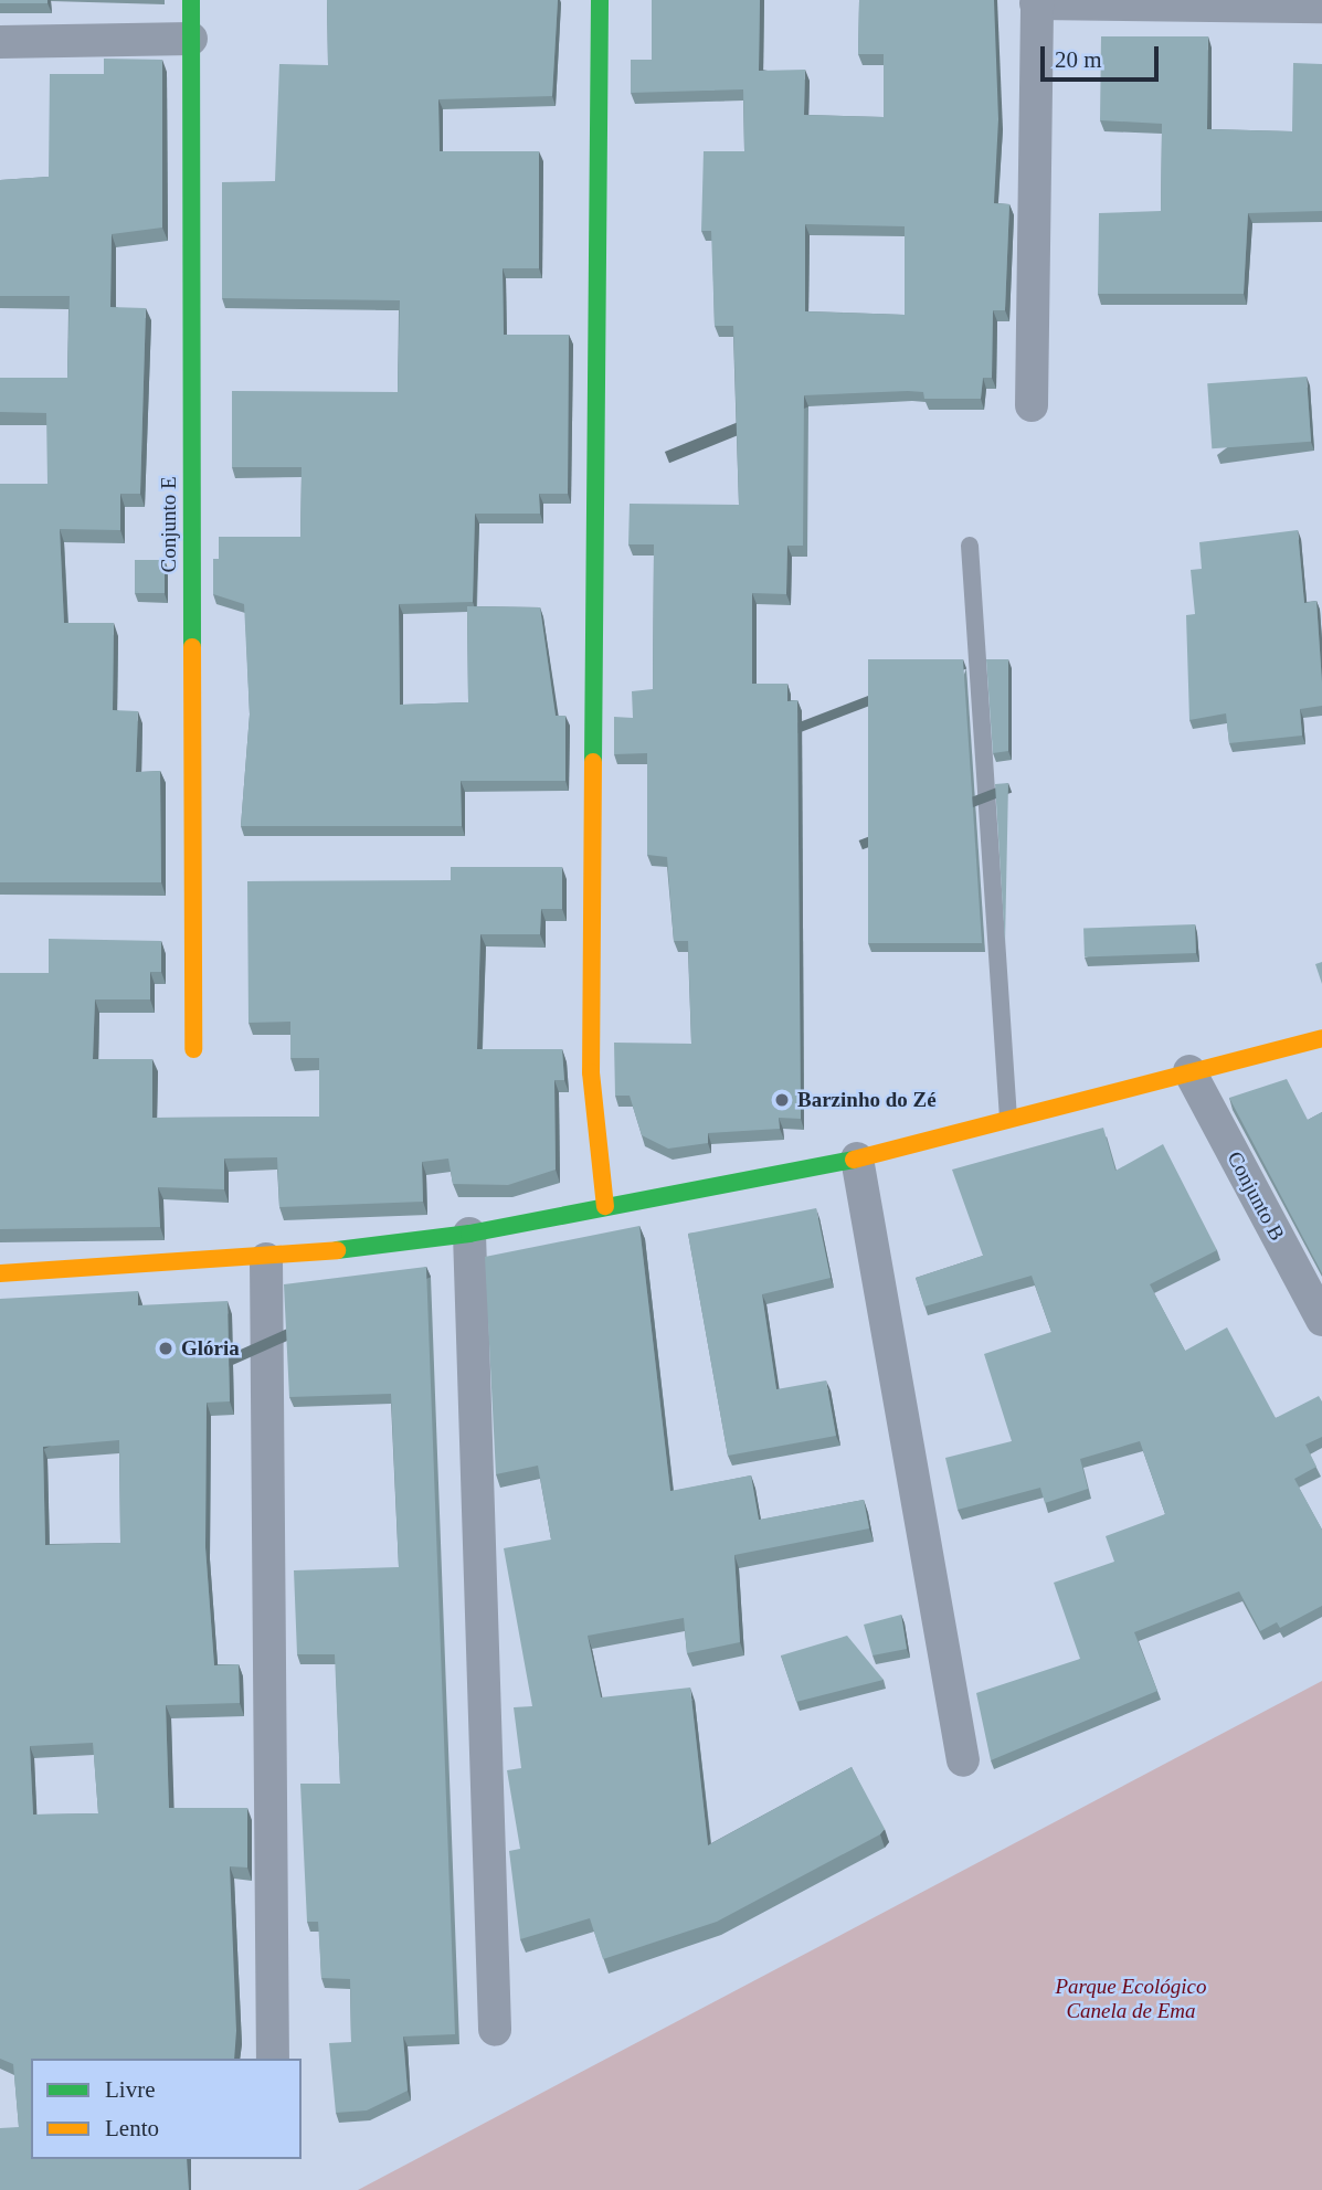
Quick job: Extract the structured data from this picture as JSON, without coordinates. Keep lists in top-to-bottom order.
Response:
{
  "streets": {
    "street": ["Conjunto E", "Conjunto B"]
  },
  "parks": ["Parque Ecológico Canela de Ema"],
  "places": ["Barzinho do Zé", "Glória"],
  "legend": ["Livre", "Lento"],
  "scale_bar": "20 m"
}
